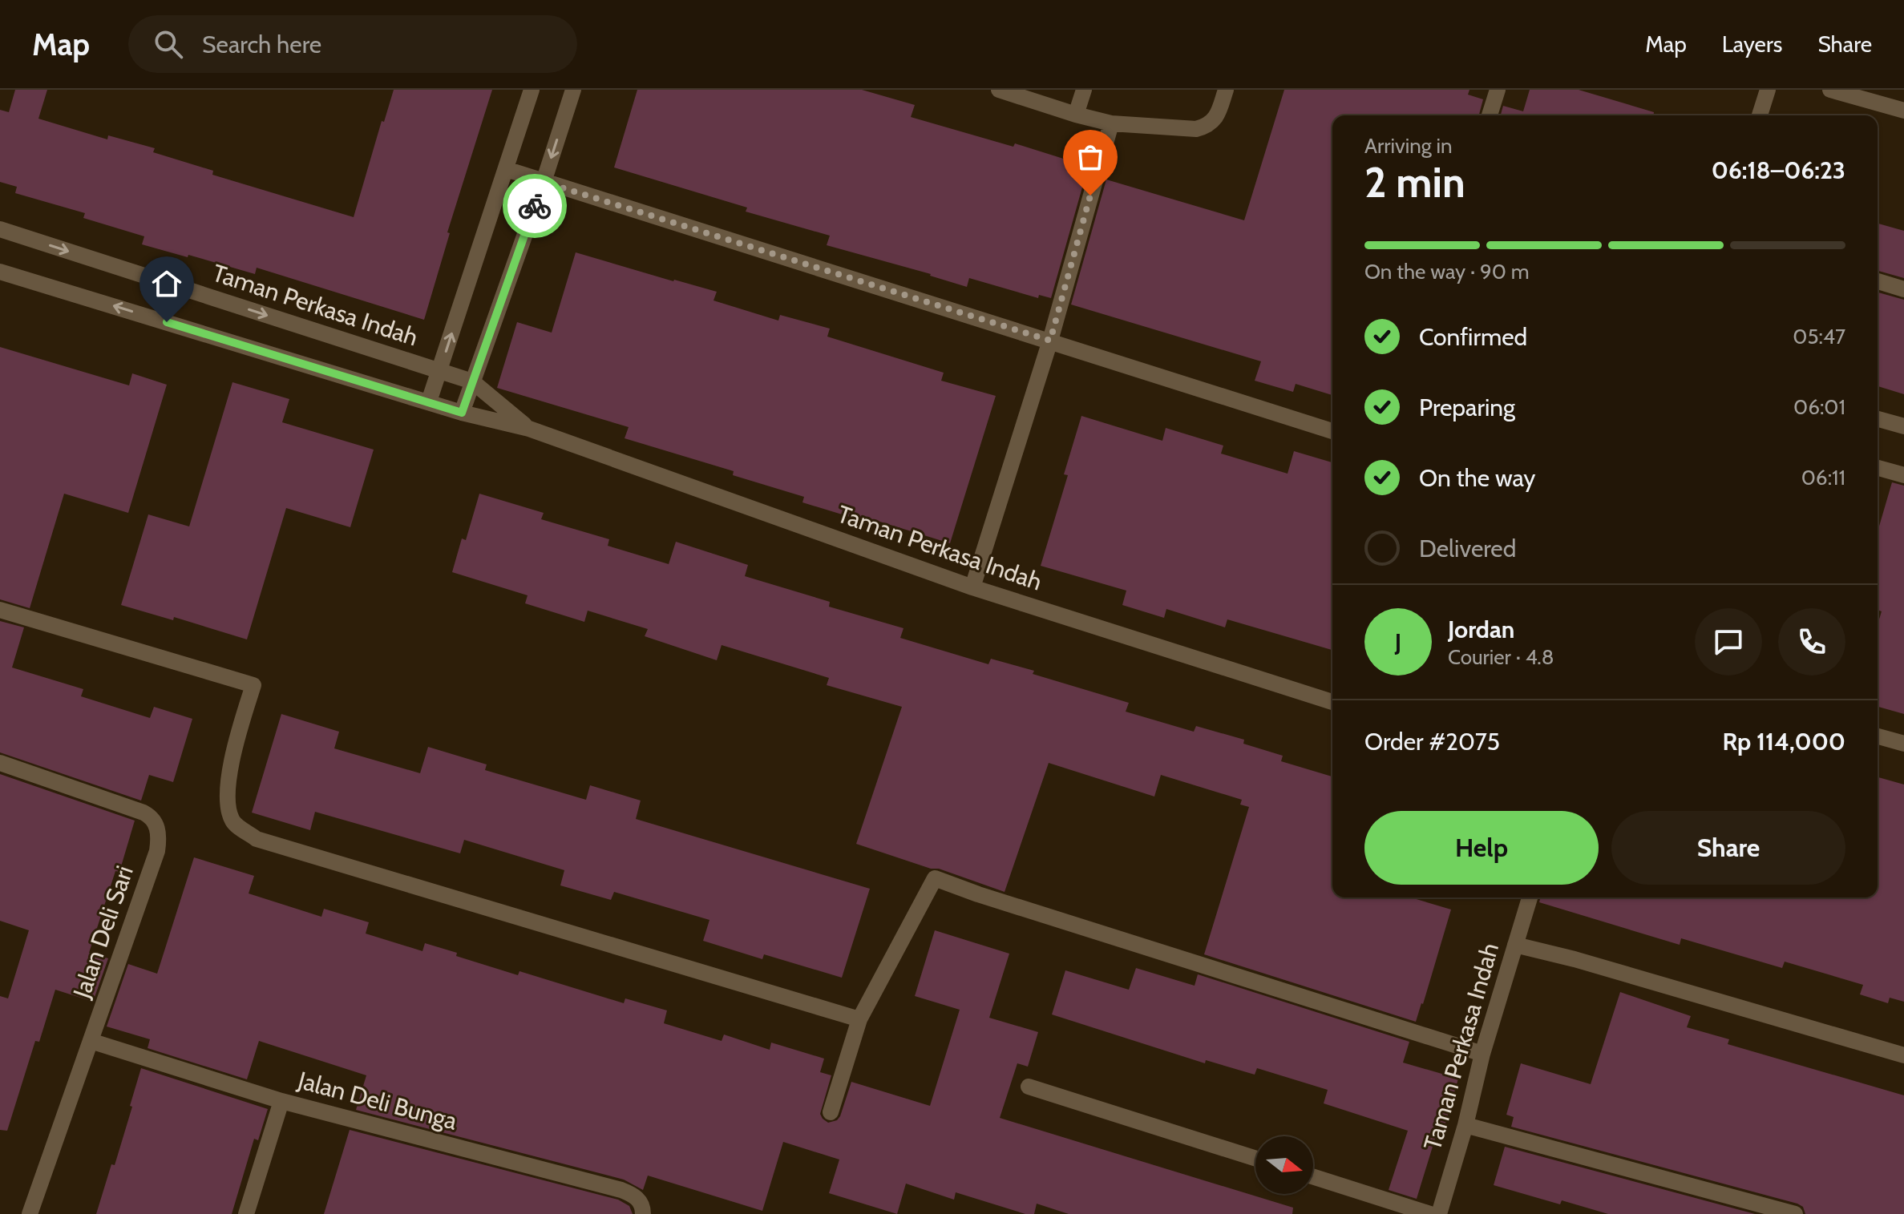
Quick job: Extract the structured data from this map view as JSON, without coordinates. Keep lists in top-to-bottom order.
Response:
{
  "streets": {
    "street": ["Taman Perkasa Indah", "Jalan Deli Sari", "Jalan Deli Bunga"]
  },
  "crossings": [
    ["Jalan Deli Sari", "Jalan Deli Bunga"]
  ],
  "north": "right",
  "page": {
    "header": "Map",
    "search": "Search here",
    "nav": ["Map", "Layers", "Share"],
    "heading": ["2 min", "Arriving in", "06:18–06:23"],
    "panel": [
      "Jordan",
      "Courier · 4.8",
      "Order #2075",
      "Rp 114,000"
    ],
    "bar": "On the way · 90 m",
    "list": [
      ["Confirmed", "05:47"],
      ["Preparing", "06:01"],
      ["On the way", "06:11"],
      "Delivered"
    ],
    "round": "J",
    "buttons": ["Help", "Share"]
  }
}
